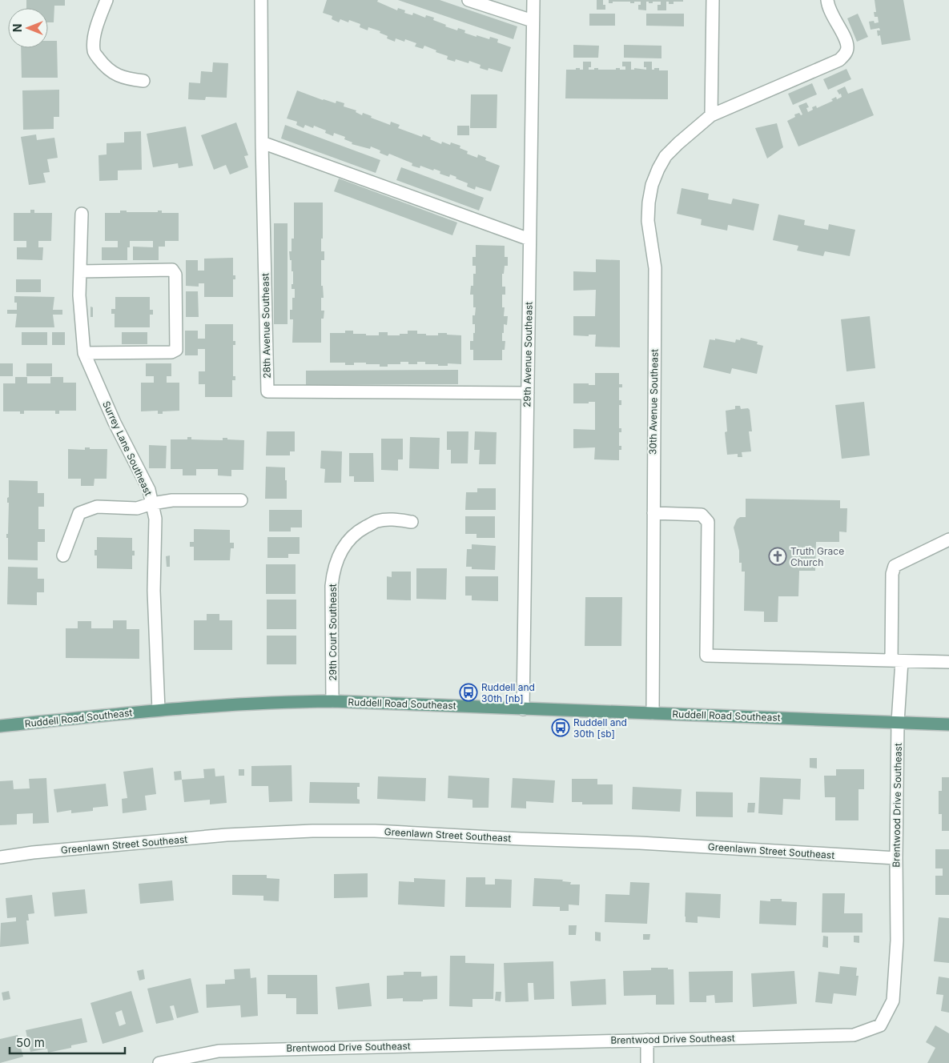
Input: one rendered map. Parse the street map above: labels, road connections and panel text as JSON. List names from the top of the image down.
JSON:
{
  "streets": {
    "main road": ["Ruddell Road Southeast"],
    "street": [
      "28th Avenue Southeast",
      "29th Avenue Southeast",
      "30th Avenue Southeast",
      "Surrey Lane Southeast",
      "29th Court Southeast",
      "Brentwood Drive Southeast",
      "Greenlawn Street Southeast"
    ]
  },
  "crossings": [
    ["28th Avenue Southeast", "29th Avenue Southeast"],
    ["29th Avenue Southeast", "Ruddell Road Southeast"],
    ["30th Avenue Southeast", "Ruddell Road Southeast"],
    ["Surrey Lane Southeast", "Ruddell Road Southeast"],
    ["29th Court Southeast", "Ruddell Road Southeast"],
    ["Ruddell Road Southeast", "Brentwood Drive Southeast"],
    ["Brentwood Drive Southeast", "Greenlawn Street Southeast"]
  ],
  "places": {
    "church": ["Truth Grace Church"],
    "bus stop": ["Ruddell and 30th [nb]", "Ruddell and 30th [sb]"]
  },
  "scale_bar": "50 m",
  "north": "left"
}
